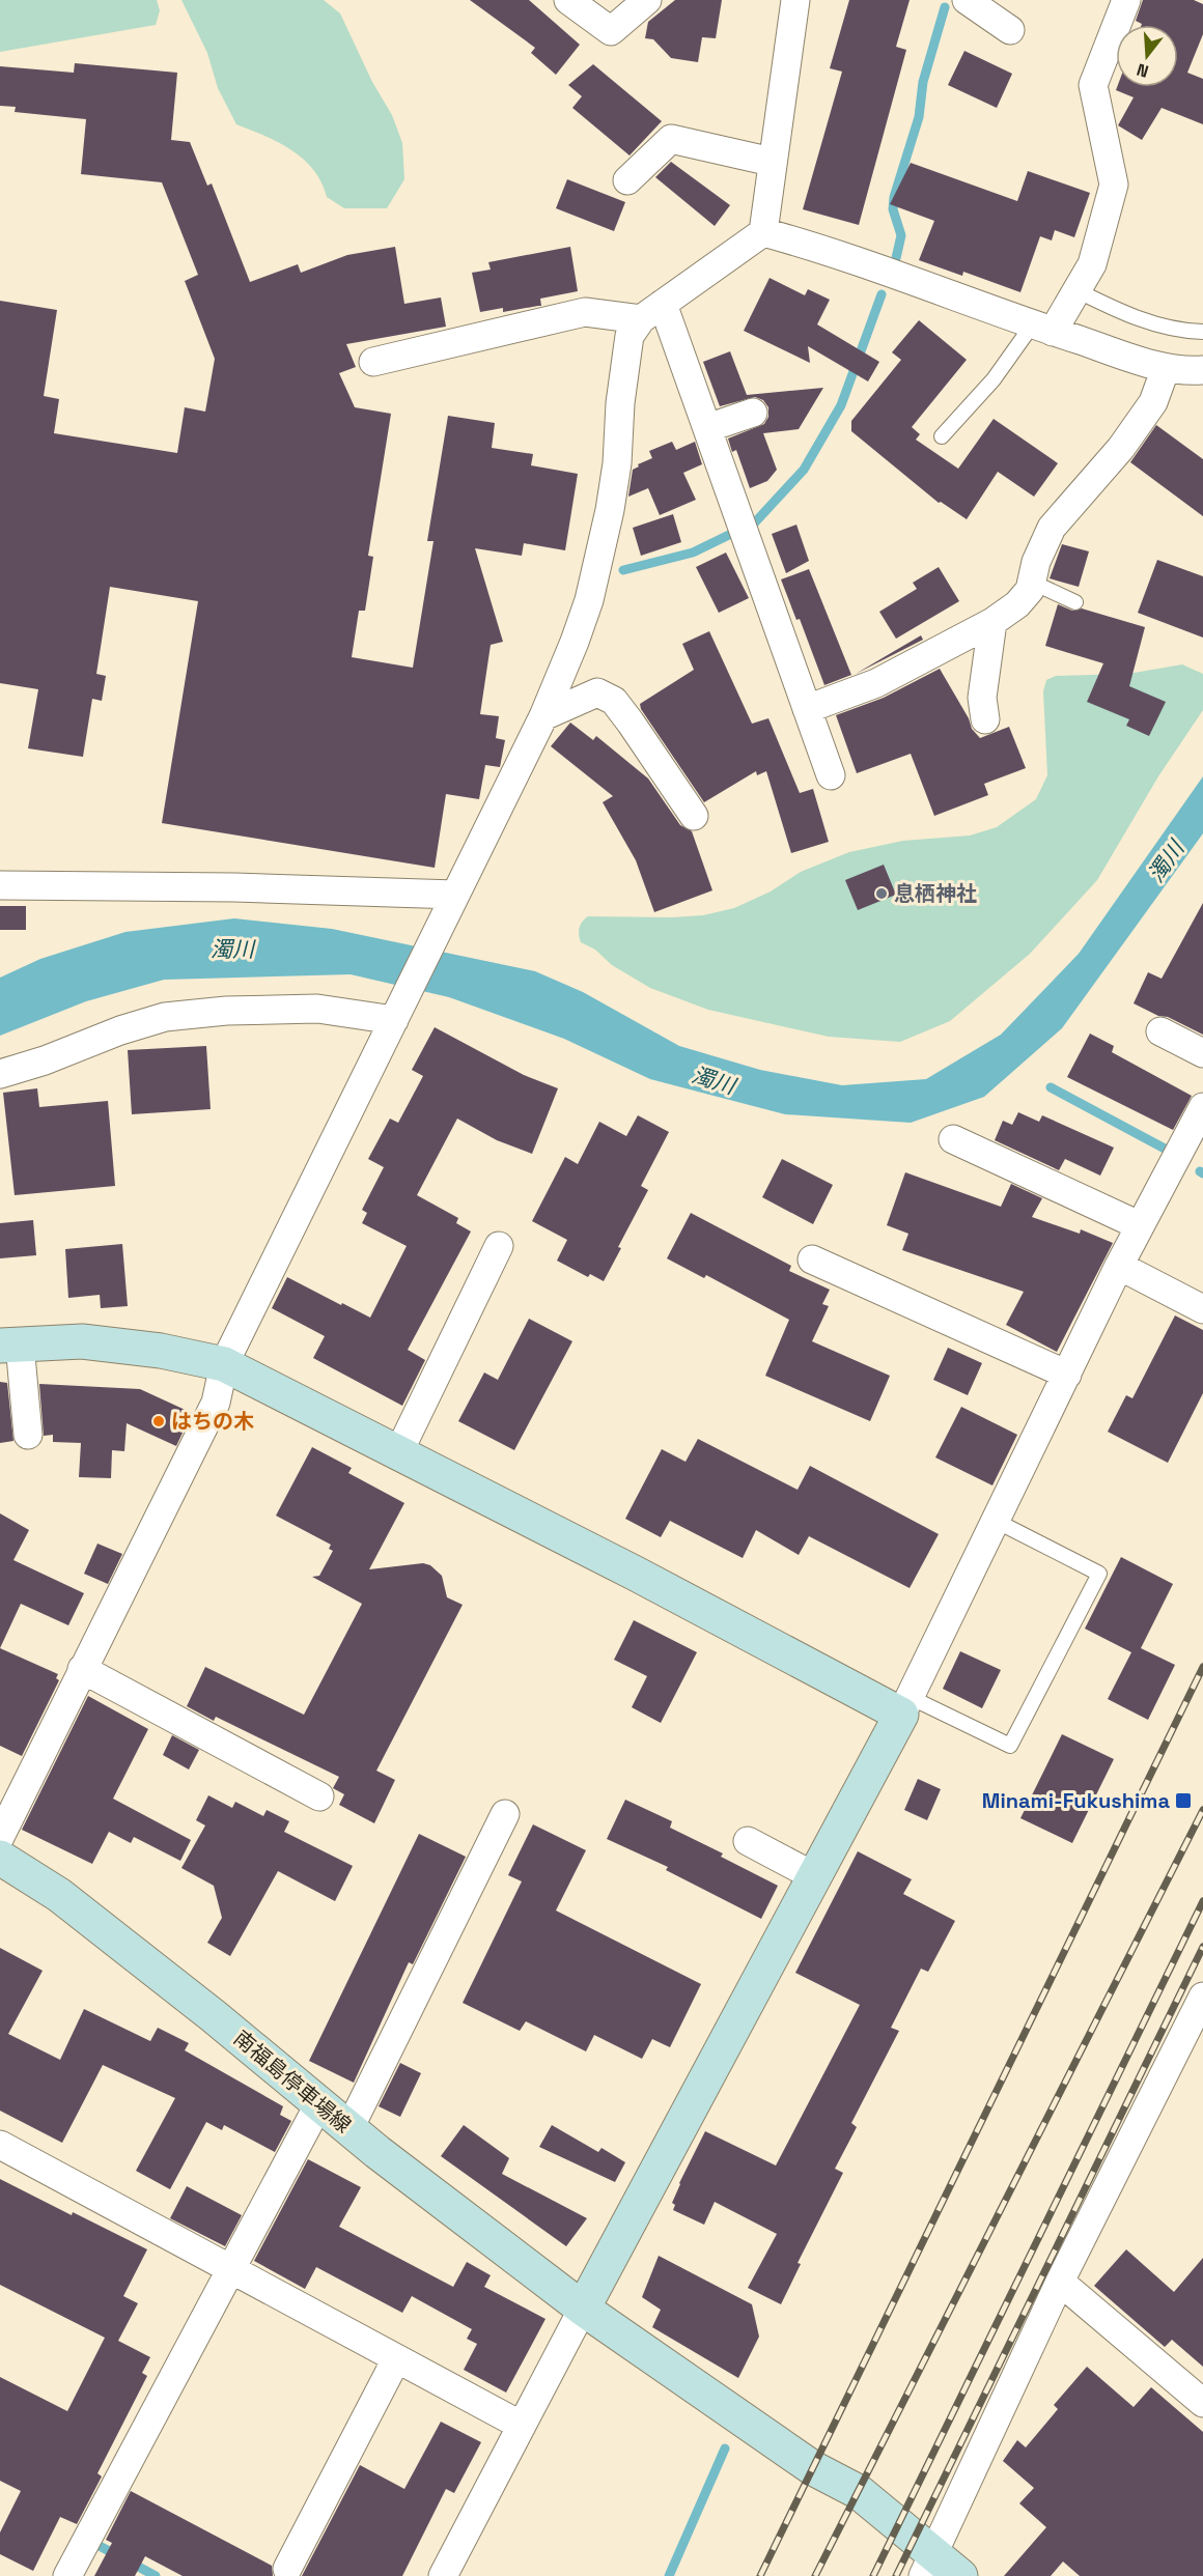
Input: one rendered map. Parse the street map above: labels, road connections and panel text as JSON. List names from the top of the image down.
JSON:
{
  "streets": {
    "street": ["南福島停車場線"]
  },
  "water": ["濁川"],
  "places": {
    "other": ["息栖神社", "はちの木"],
    "transit": ["Minami-Fukushima"]
  },
  "north": "bottom"
}
